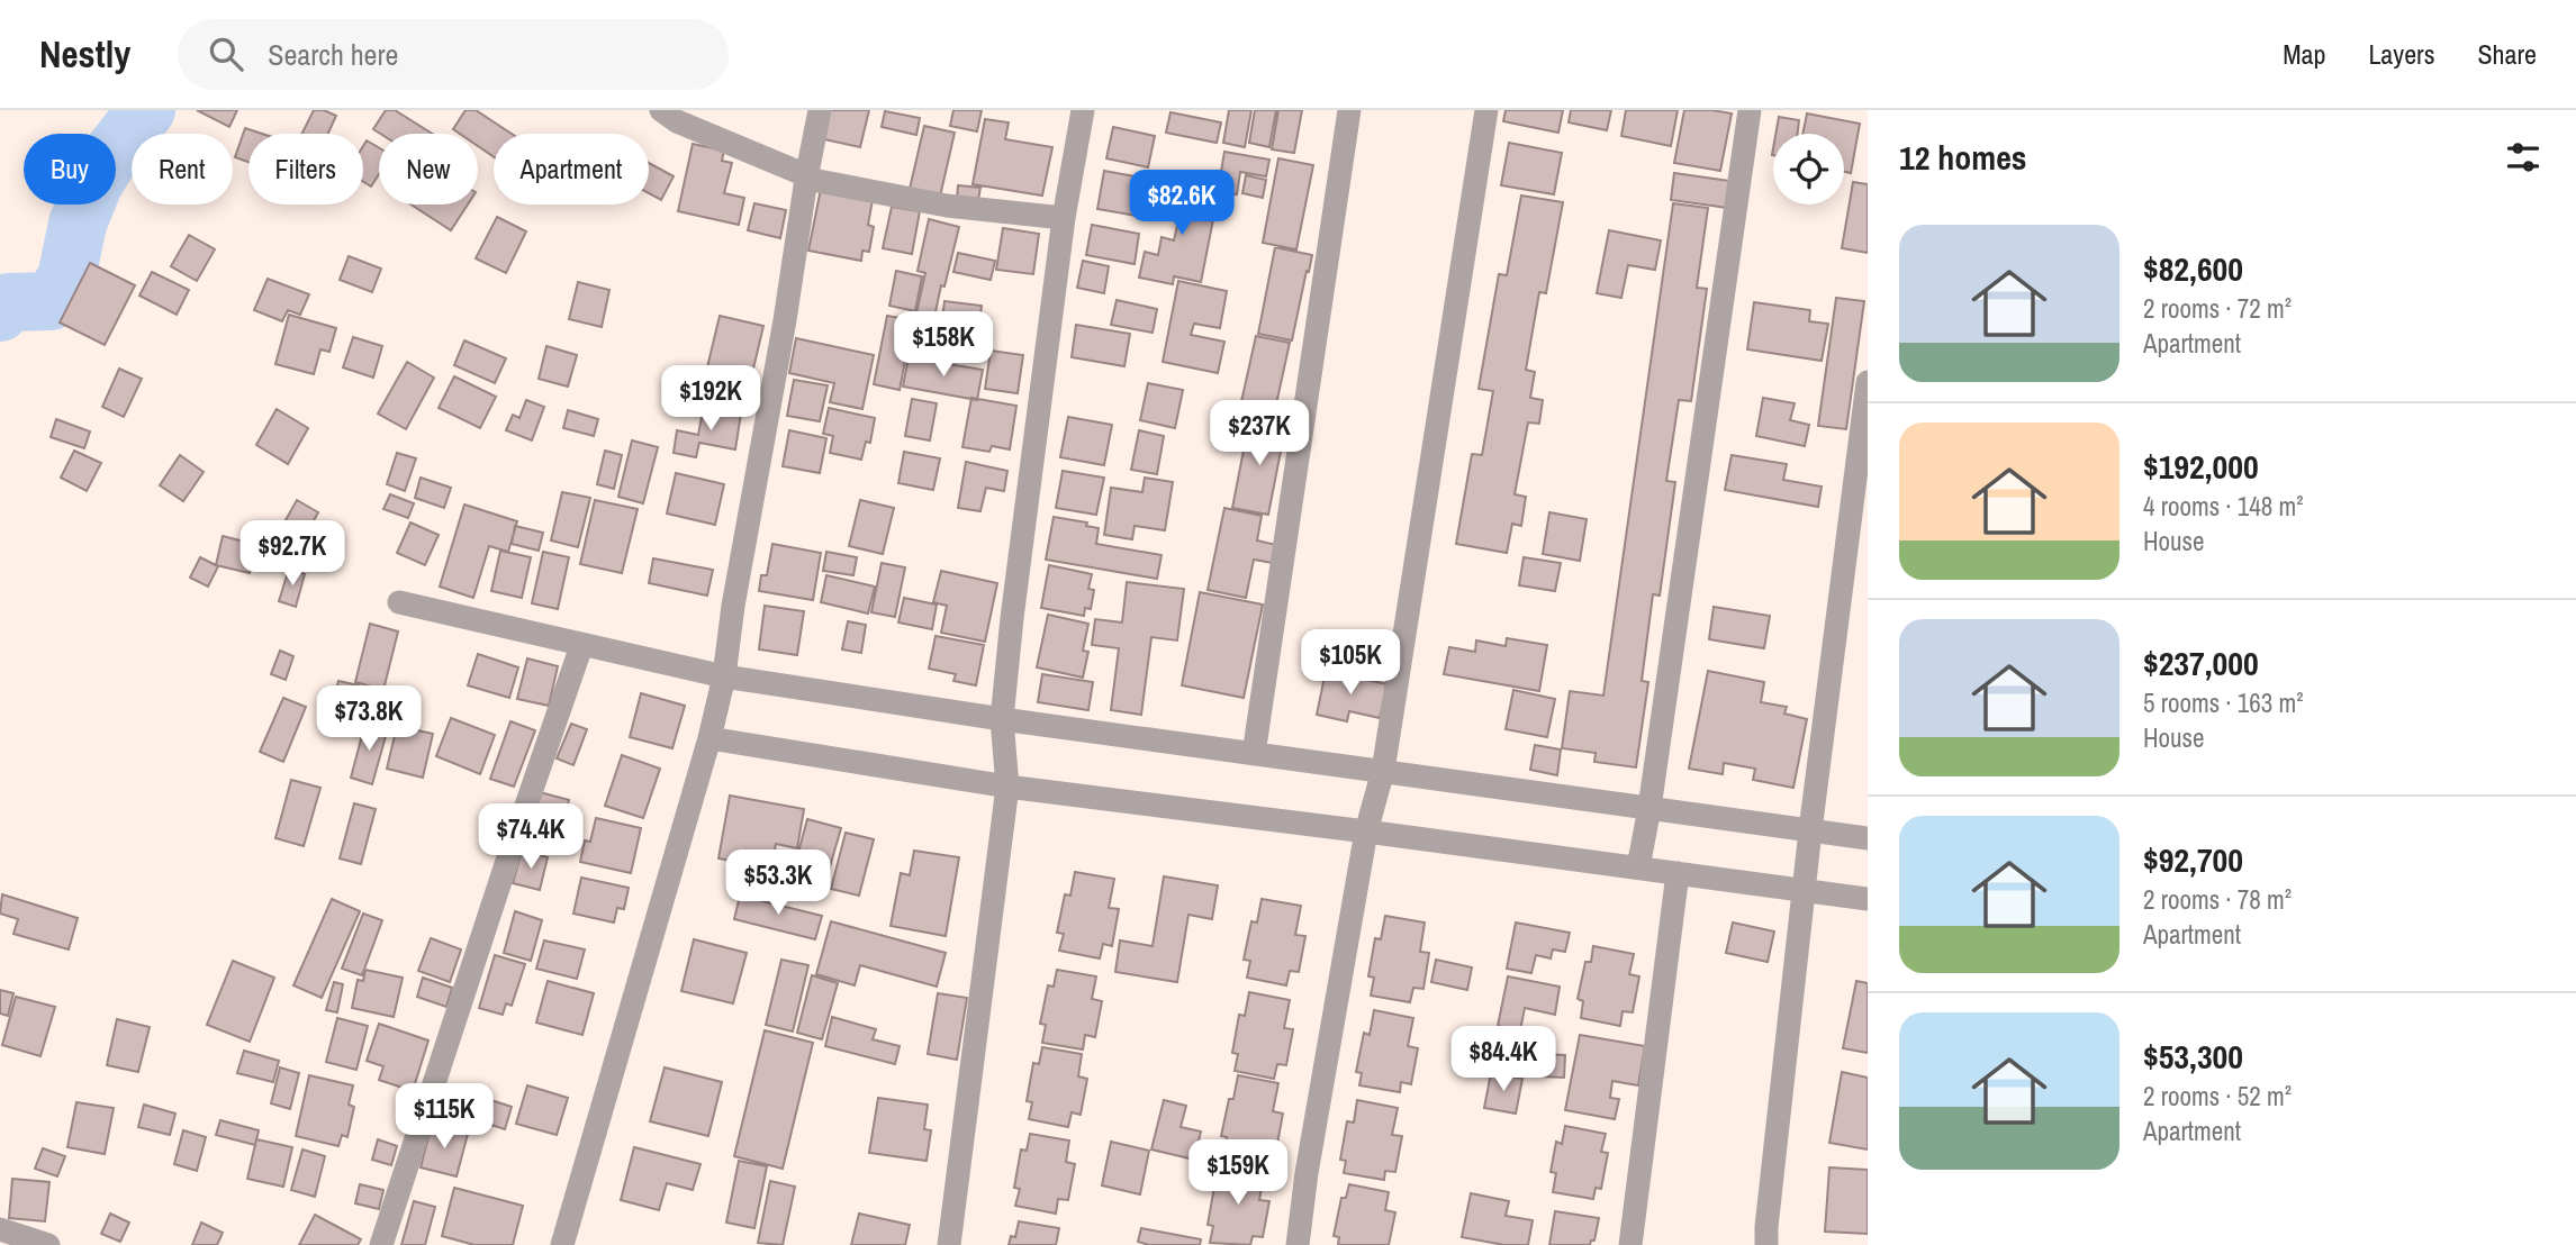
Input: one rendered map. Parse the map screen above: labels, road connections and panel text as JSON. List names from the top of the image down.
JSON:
{
  "page": {
    "header": "Nestly",
    "search": "Search here",
    "nav": ["Map", "Layers", "Share"],
    "heading": "12 homes",
    "chip": [
      "Buy",
      "Rent",
      "Filters",
      "New",
      "Apartment"
    ],
    "price": [
      "$82.6K",
      "$158K",
      "$192K",
      "$237K",
      "$92.7K",
      "$105K",
      "$73.8K",
      "$74.4K",
      "$53.3K",
      "$84.4K",
      "$115K",
      "$159K"
    ],
    "list": [
      {
        "name": "$82,600",
        "note": "2 rooms · 72 m² · Apartment"
      },
      {
        "name": "$192,000",
        "note": "4 rooms · 148 m² · House"
      },
      {
        "name": "$237,000",
        "note": "5 rooms · 163 m² · House"
      },
      {
        "name": "$92,700",
        "note": "2 rooms · 78 m² · Apartment"
      },
      {
        "name": "$53,300",
        "note": "2 rooms · 52 m² · Apartment"
      }
    ]
  }
}
